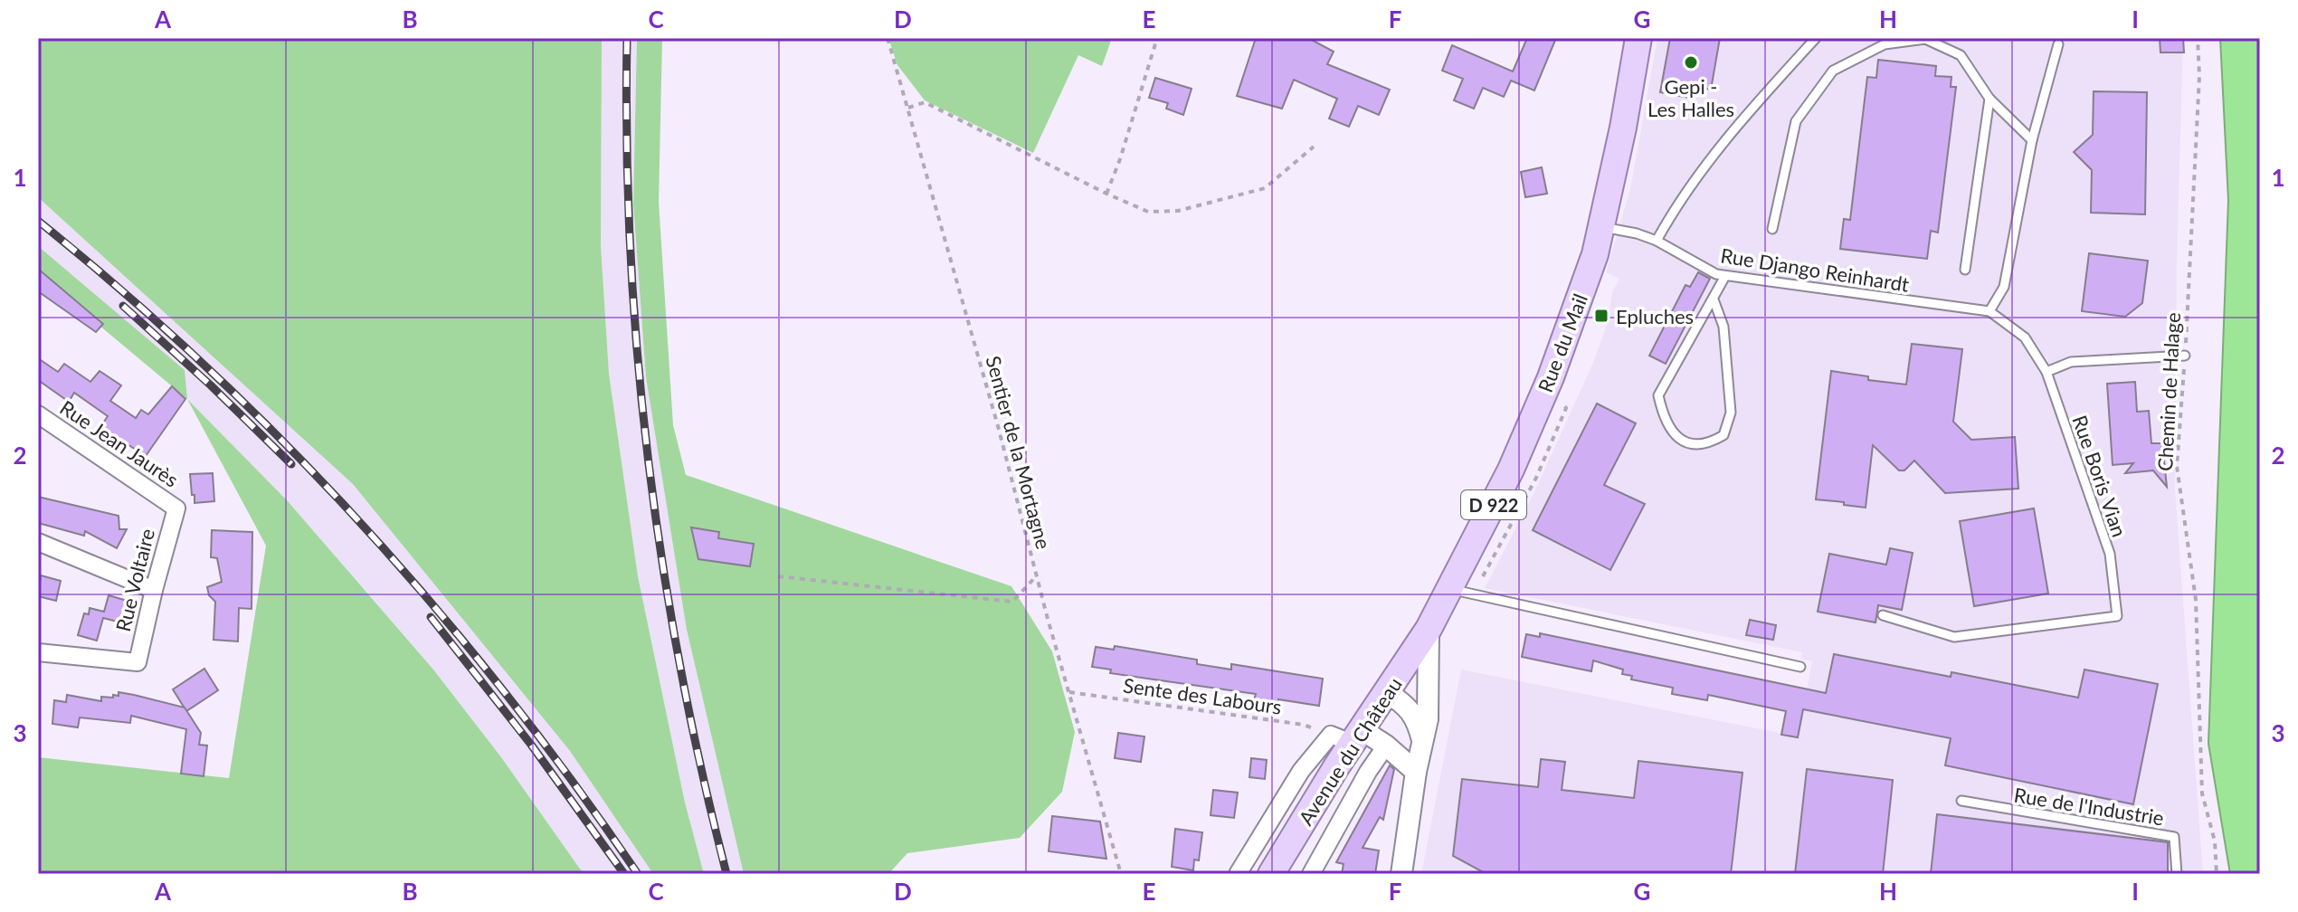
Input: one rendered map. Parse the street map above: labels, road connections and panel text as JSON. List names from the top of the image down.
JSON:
{
  "streets": {
    "main road": ["Rue du Mail", "D 922", "Avenue du Château"],
    "street": ["Rue Jean Jaurès", "Rue Voltaire"],
    "lane": ["Rue Django Reinhardt", "Rue Boris Vian", "Rue de l'Industrie"],
    "path": ["Chemin de Halage", "Sentier de la Mortagne", "Sente des Labours"]
  },
  "crossings": [
    ["Rue Django Reinhardt", "Rue du Mail"],
    ["Rue Django Reinhardt", "Rue Boris Vian"],
    ["Rue du Mail", "Avenue du Château"],
    ["Rue Jean Jaurès", "Rue Voltaire"],
    ["Sentier de la Mortagne", "Sente des Labours"],
    ["Sente des Labours", "Avenue du Château"]
  ],
  "places": {
    "other": ["Gepi - Les Halles"],
    "transit": ["Epluches"]
  },
  "grid": {
    "columns": [
      "A",
      "B",
      "C",
      "D",
      "E",
      "F",
      "G",
      "H",
      "I"
    ],
    "rows": ["1", "2", "3"]
  }
}
